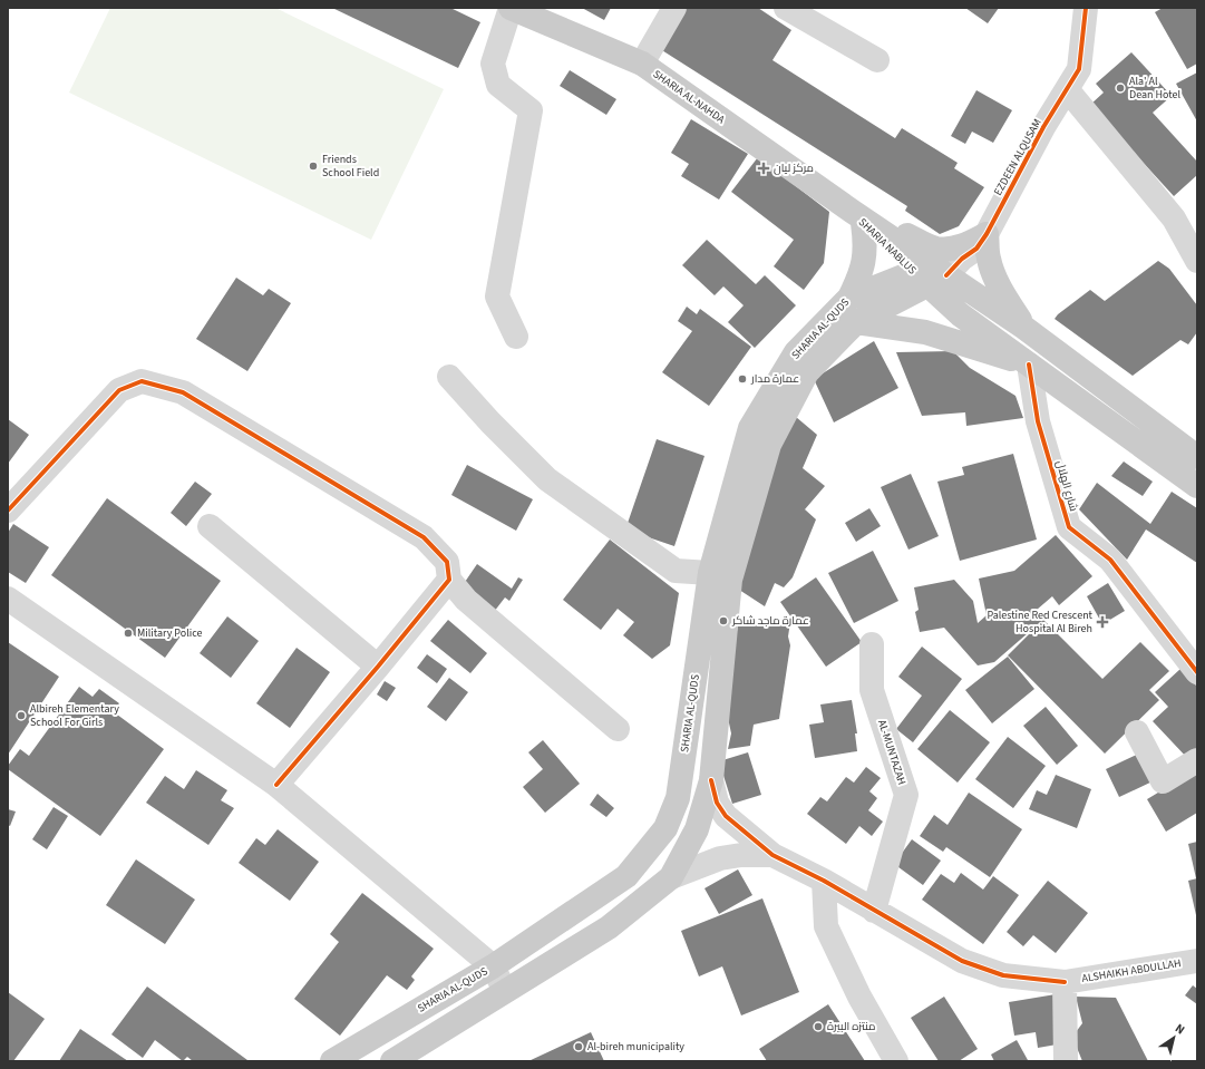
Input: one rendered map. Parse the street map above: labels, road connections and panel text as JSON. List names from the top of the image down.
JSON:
{
  "streets": {
    "main road": ["SHARIA AL-NAHDA", "SHARIA NABLUS", "SHARIA AL-QUDS"],
    "street": [
      "EZDEEN ALQUSAM",
      "شارع الهلال",
      "AL-MUNTAZAH",
      "ALSHAIKH ABDULLAH"
    ]
  },
  "crossings": [
    ["SHARIA AL-NAHDA", "SHARIA NABLUS"],
    ["EZDEEN ALQUSAM", "SHARIA NABLUS"],
    ["EZDEEN ALQUSAM", "SHARIA AL-QUDS"],
    ["SHARIA NABLUS", "SHARIA AL-QUDS"],
    ["SHARIA NABLUS", "شارع الهلال"],
    ["AL-MUNTAZAH", "ALSHAIKH ABDULLAH"]
  ],
  "places": {
    "other": [
      "Ala' Al Dean Hotel",
      "Friends School Field",
      "عمارة مدار",
      "عمارة ماجد شاكر",
      "Military Police",
      "Albireh Elementary School For Girls",
      "منتزه البيرة",
      "Al-bireh municipality"
    ],
    "health": ["مركز ليان", "Palestine Red Crescent Hospital Al Bireh"]
  },
  "north": "top right"
}
